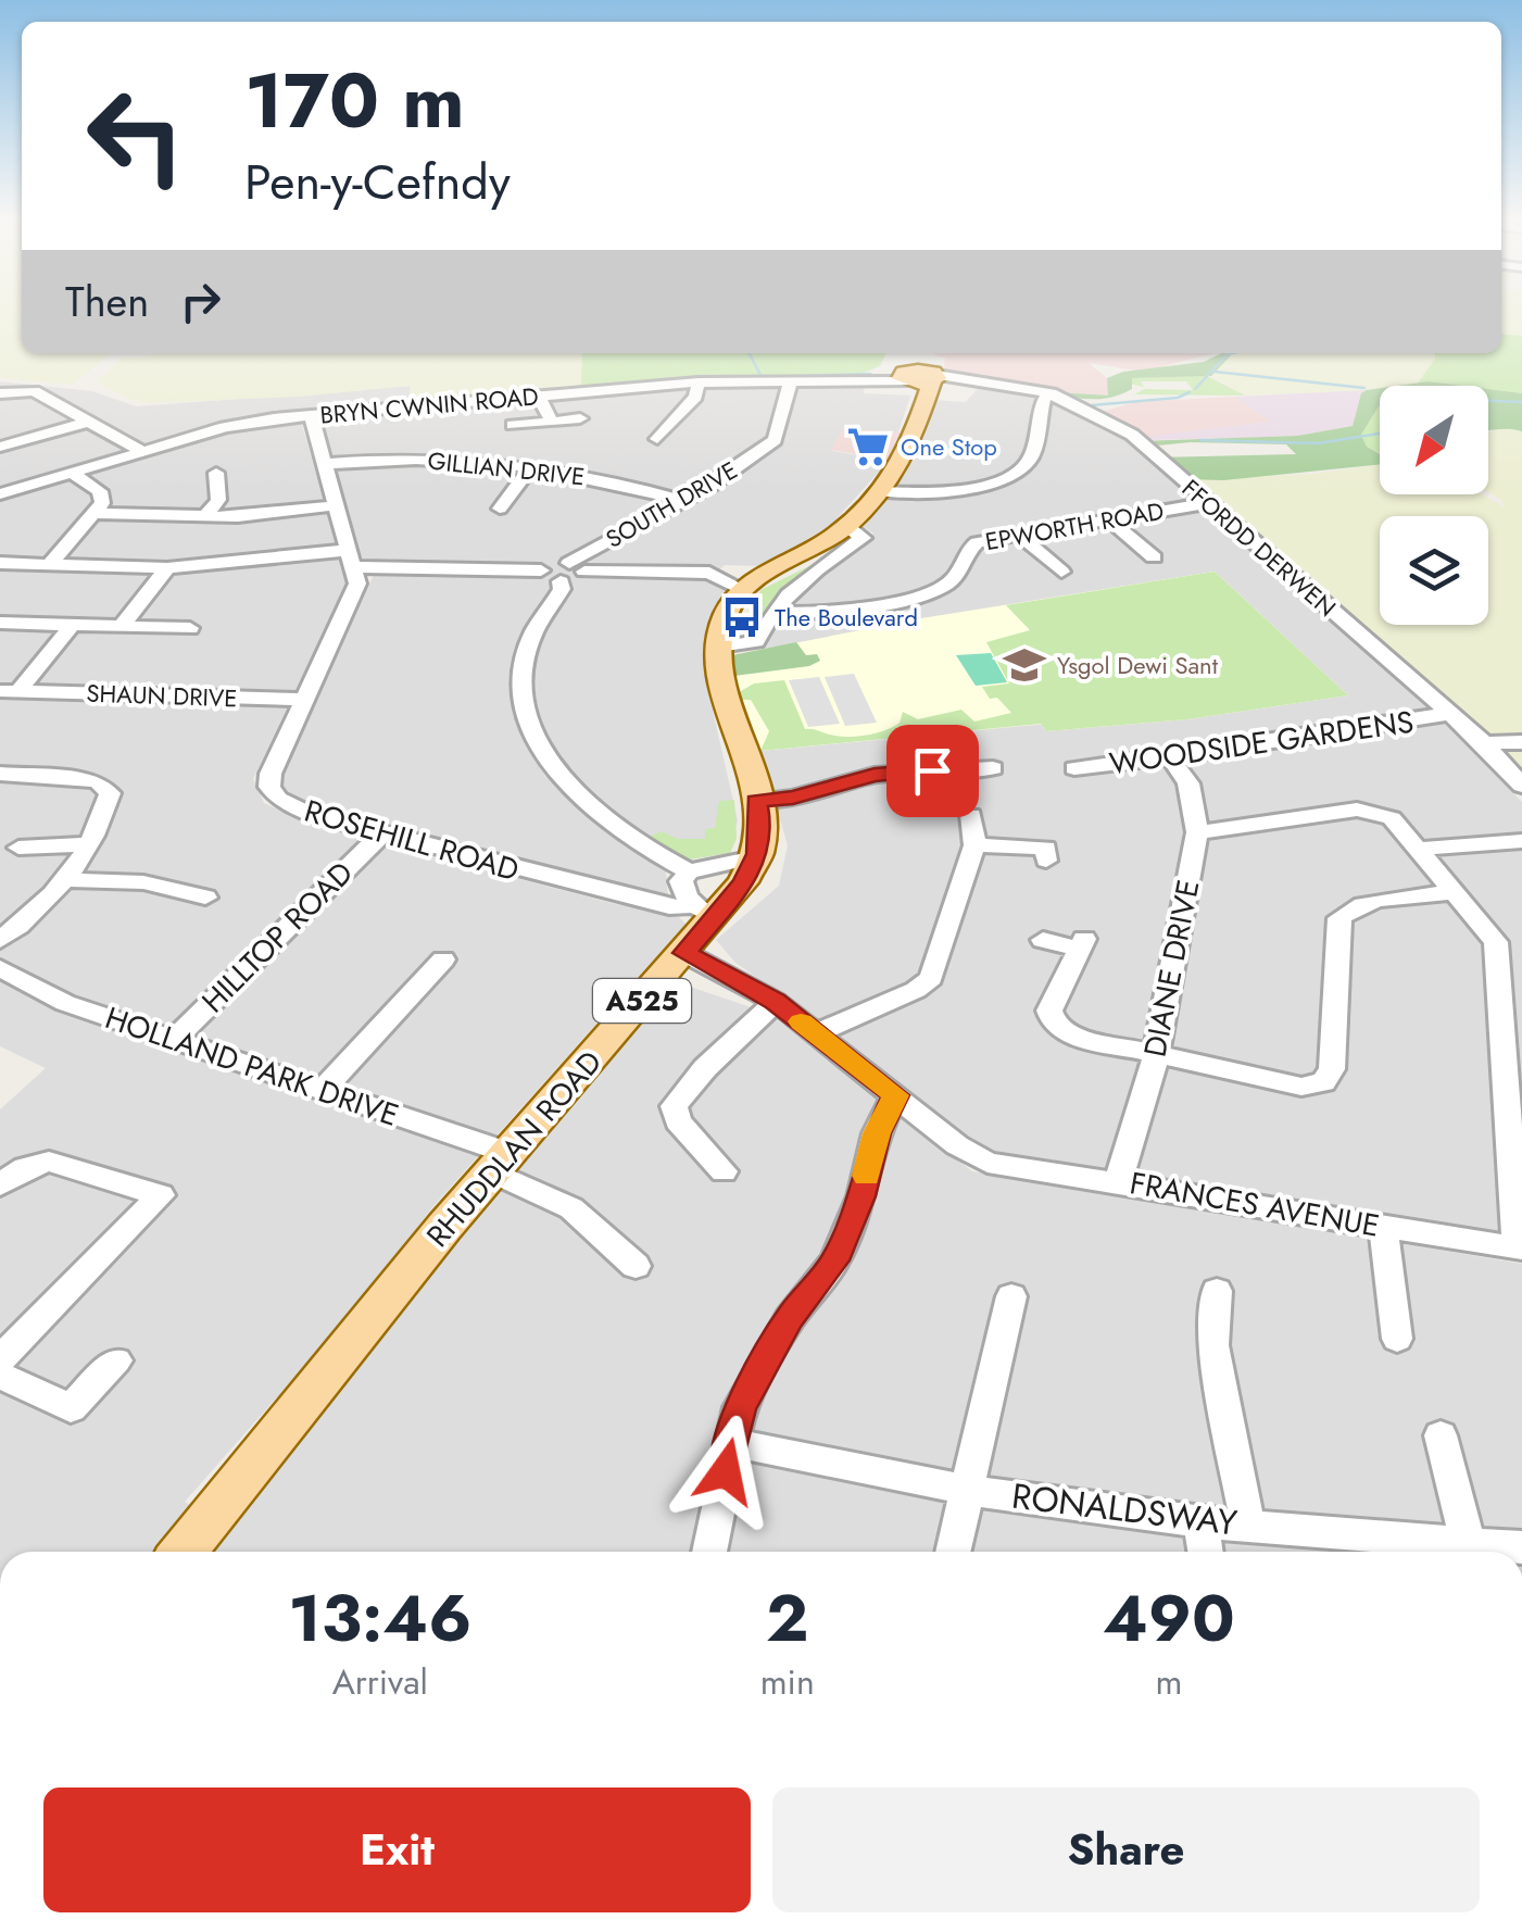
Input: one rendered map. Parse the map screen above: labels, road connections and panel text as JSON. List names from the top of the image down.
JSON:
{
  "streets": {
    "main road": ["A525", "RHUDDLAN ROAD"],
    "street": [
      "BRYN CWNIN ROAD",
      "GILLIAN DRIVE",
      "SOUTH DRIVE",
      "EPWORTH ROAD",
      "FFORDD DERWEN",
      "SHAUN DRIVE",
      "WOODSIDE GARDENS",
      "ROSEHILL ROAD",
      "HILLTOP ROAD",
      "DIANE DRIVE",
      "HOLLAND PARK DRIVE",
      "FRANCES AVENUE",
      "RONALDSWAY"
    ]
  },
  "crossings": [
    ["BRYN CWNIN ROAD", "SOUTH DRIVE"],
    ["BRYN CWNIN ROAD", "FFORDD DERWEN"],
    ["BRYN CWNIN ROAD", "ROSEHILL ROAD"],
    ["GILLIAN DRIVE", "SOUTH DRIVE"],
    ["GILLIAN DRIVE", "ROSEHILL ROAD"],
    ["EPWORTH ROAD", "FFORDD DERWEN"],
    ["FFORDD DERWEN", "WOODSIDE GARDENS"],
    ["SHAUN DRIVE", "ROSEHILL ROAD"],
    ["WOODSIDE GARDENS", "DIANE DRIVE"],
    ["ROSEHILL ROAD", "HILLTOP ROAD"],
    ["ROSEHILL ROAD", "RHUDDLAN ROAD"],
    ["HILLTOP ROAD", "HOLLAND PARK DRIVE"],
    ["DIANE DRIVE", "FRANCES AVENUE"],
    ["HOLLAND PARK DRIVE", "RHUDDLAN ROAD"]
  ],
  "places": {
    "supermarket": ["One Stop"],
    "bus stop": ["The Boulevard"],
    "school or university": ["Ysgol Dewi Sant"]
  },
  "north": "bottom left",
  "page": {
    "turn": ["170 m", "Pen-y-Cefndy"],
    "then": "Then",
    "eta": [
      "13:46",
      "Arrival",
      "2",
      "min",
      "490",
      "m"
    ],
    "buttons": ["Exit", "Share"]
  }
}
